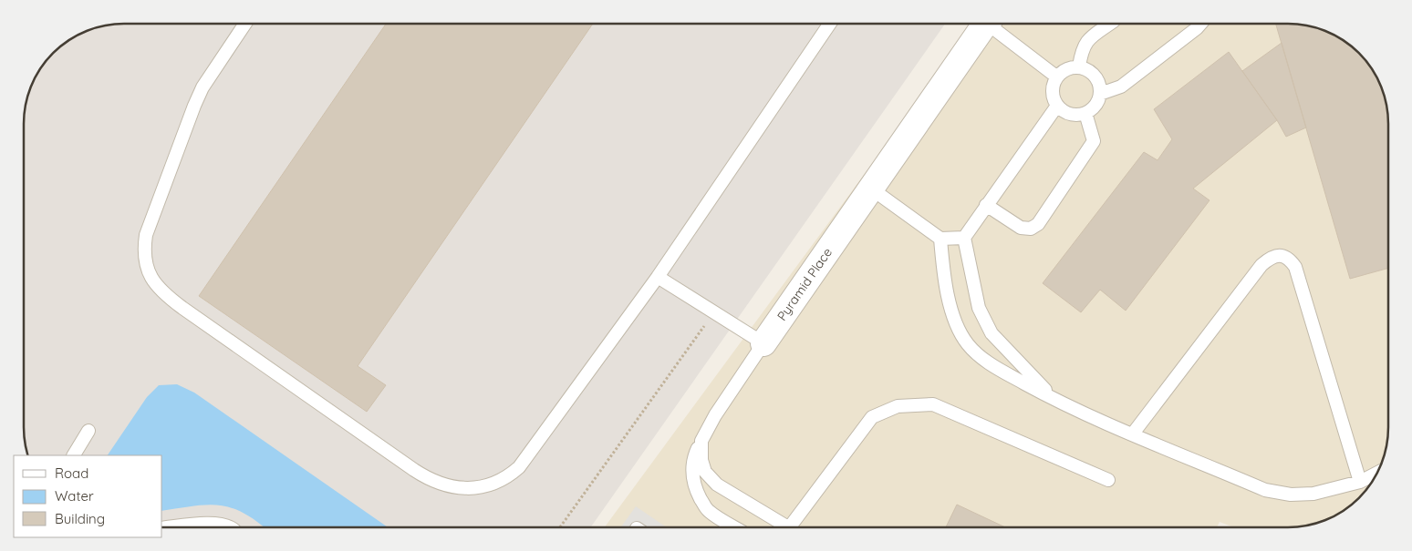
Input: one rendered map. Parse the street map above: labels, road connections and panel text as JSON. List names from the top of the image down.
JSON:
{
  "streets": {
    "street": ["Pyramid Place"]
  },
  "legend": ["Road", "Water", "Building"]
}
